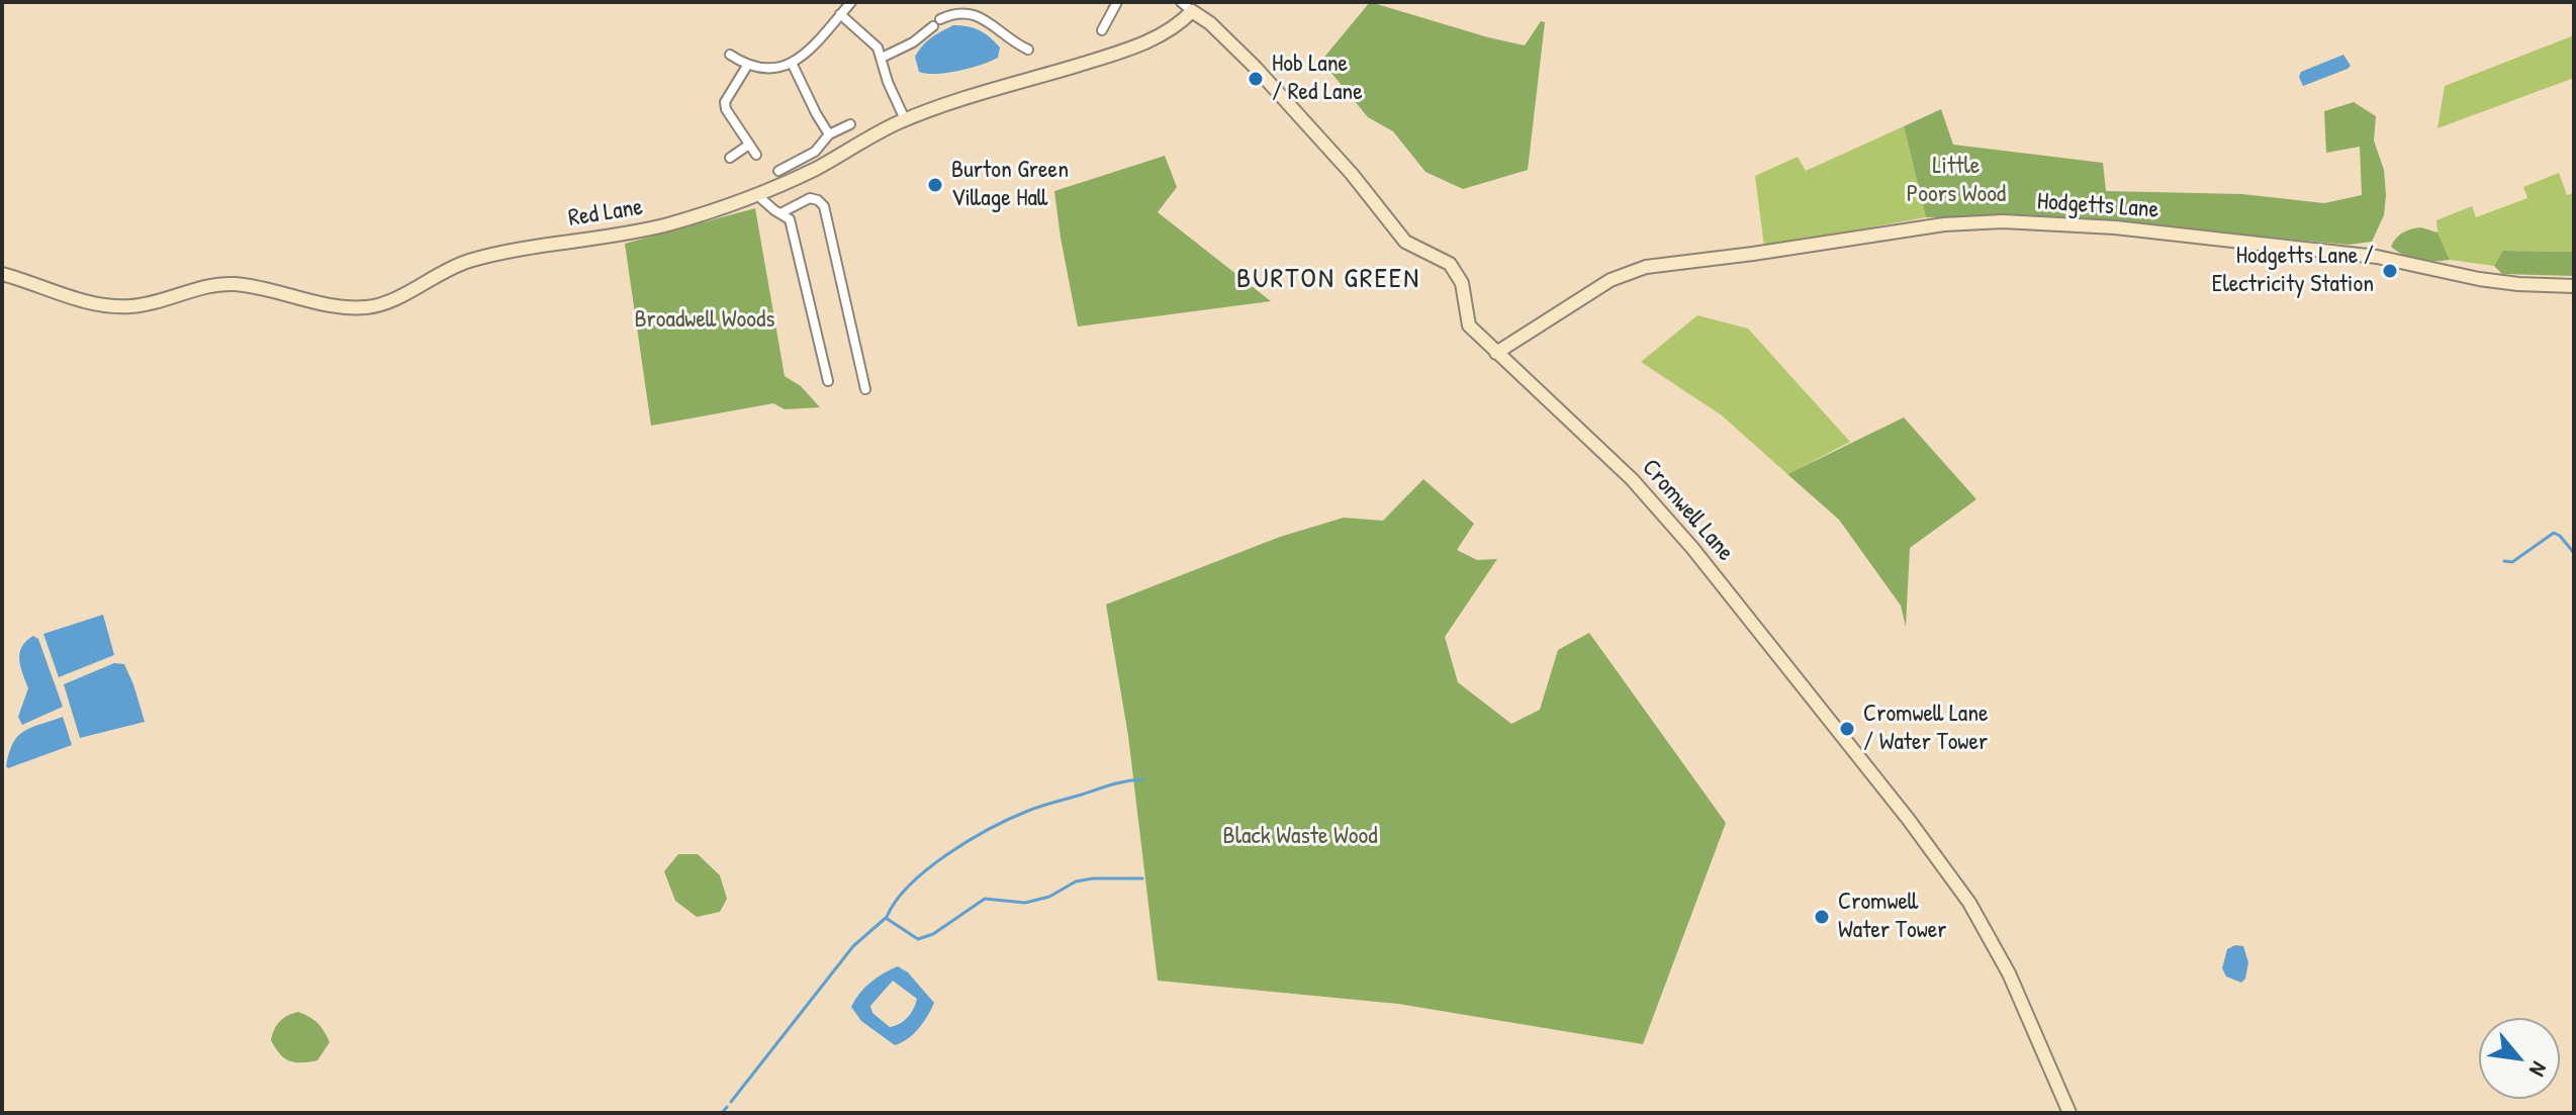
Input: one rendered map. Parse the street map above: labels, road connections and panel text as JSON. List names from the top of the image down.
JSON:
{
  "streets": {
    "street": ["Hodgetts Lane", "Red Lane", "Cromwell Lane"]
  },
  "crossings": [
    ["Hodgetts Lane", "Cromwell Lane"],
    ["Red Lane", "Cromwell Lane"]
  ],
  "districts": ["BURTON GREEN"],
  "parks": ["Little Poors Wood", "Broadwell Woods", "Black Waste Wood"],
  "places": [
    "Hob Lane / Red Lane",
    "Burton Green Village Hall",
    "Hodgetts Lane / Electricity Station",
    "Cromwell Lane / Water Tower",
    "Cromwell Water Tower"
  ],
  "north": "bottom right"
}
